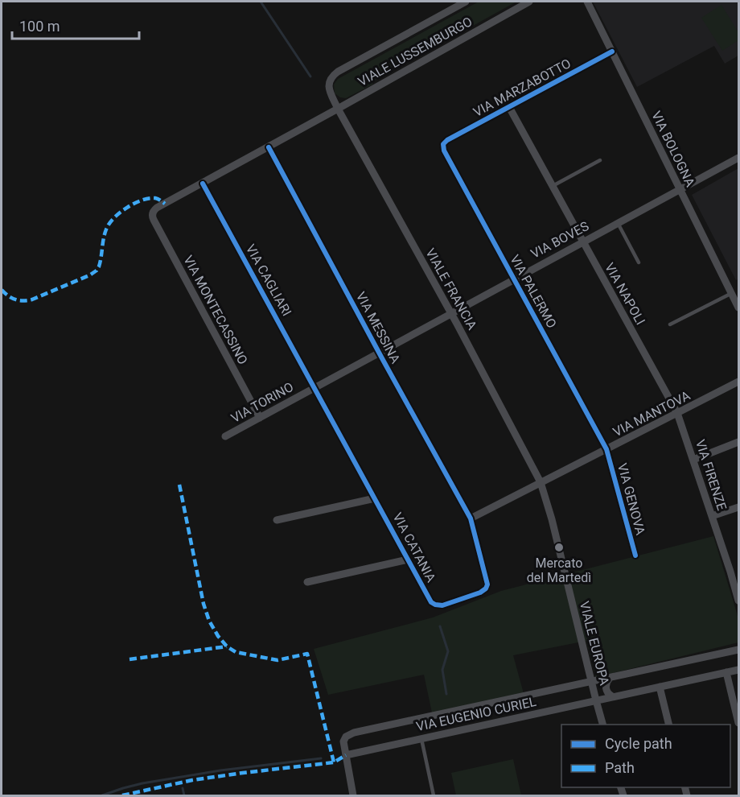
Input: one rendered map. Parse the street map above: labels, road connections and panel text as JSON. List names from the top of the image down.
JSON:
{
  "streets": {
    "street": [
      "VIALE LUSSEMBURGO",
      "VIA MARZABOTTO",
      "VIA BOLOGNA",
      "VIA BOVES",
      "VIA CAGLIARI",
      "VIALE FRANCIA",
      "VIA PALERMO",
      "VIA NAPOLI",
      "VIA MONTECASSINO",
      "VIA MESSINA",
      "VIA TORINO",
      "VIA MANTOVA",
      "VIA FIRENZE",
      "VIA GENOVA",
      "VIA CATANIA",
      "VIALE EUROPA",
      "VIA EUGENIO CURIEL"
    ]
  },
  "crossings": [
    ["VIALE LUSSEMBURGO", "VIA CAGLIARI"],
    ["VIALE LUSSEMBURGO", "VIALE FRANCIA"],
    ["VIALE LUSSEMBURGO", "VIA MONTECASSINO"],
    ["VIALE LUSSEMBURGO", "VIA MESSINA"],
    ["VIA MARZABOTTO", "VIA BOLOGNA"],
    ["VIA MARZABOTTO", "VIA PALERMO"],
    ["VIA MARZABOTTO", "VIA NAPOLI"],
    ["VIA BOLOGNA", "VIA BOVES"],
    ["VIA BOVES", "VIA PALERMO"],
    ["VIA BOVES", "VIA NAPOLI"],
    ["VIA BOVES", "VIA TORINO"],
    ["VIA CAGLIARI", "VIA TORINO"],
    ["VIA CAGLIARI", "VIA CATANIA"],
    ["VIALE FRANCIA", "VIA TORINO"],
    ["VIALE FRANCIA", "VIA MANTOVA"],
    ["VIALE FRANCIA", "VIALE EUROPA"],
    ["VIA PALERMO", "VIA TORINO"],
    ["VIA PALERMO", "VIA MANTOVA"],
    ["VIA PALERMO", "VIA GENOVA"],
    ["VIA NAPOLI", "VIA MANTOVA"],
    ["VIA NAPOLI", "VIA FIRENZE"],
    ["VIA MONTECASSINO", "VIA TORINO"],
    ["VIA MESSINA", "VIA TORINO"],
    ["VIA MESSINA", "VIA MANTOVA"],
    ["VIA MESSINA", "VIA CATANIA"],
    ["VIA TORINO", "VIA CATANIA"],
    ["VIA MANTOVA", "VIA FIRENZE"],
    ["VIA MANTOVA", "VIA GENOVA"],
    ["VIA MANTOVA", "VIA CATANIA"],
    ["VIA MANTOVA", "VIALE EUROPA"],
    ["VIALE EUROPA", "VIA EUGENIO CURIEL"]
  ],
  "places": ["Mercato del Martedì"],
  "legend": ["Cycle path", "Path"],
  "scale_bar": "100 m"
}
